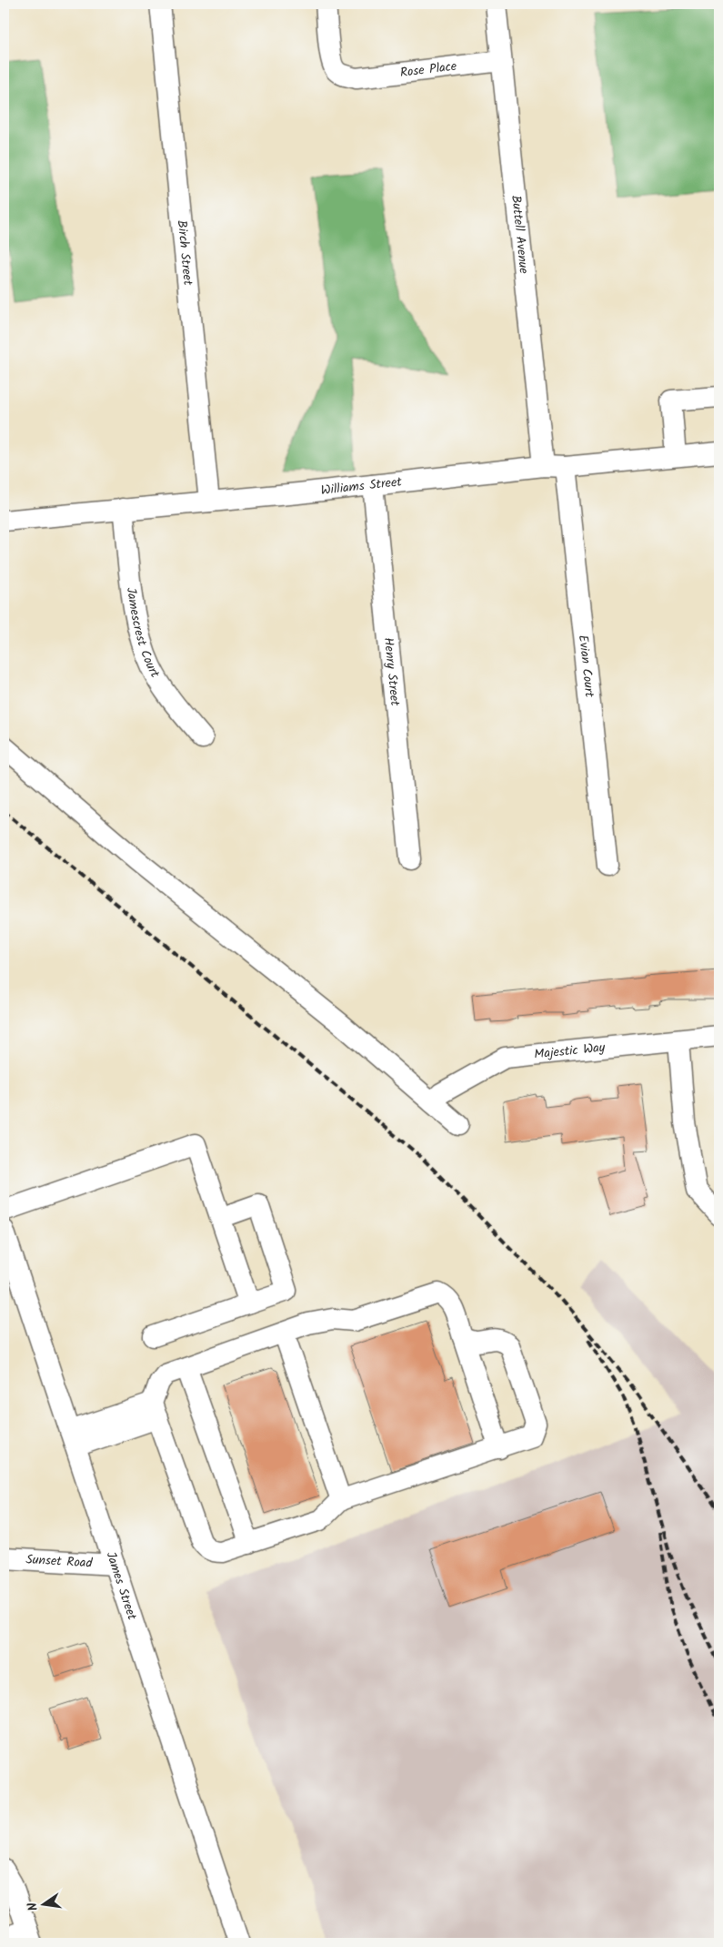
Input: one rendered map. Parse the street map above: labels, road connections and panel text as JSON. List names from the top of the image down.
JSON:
{
  "streets": {
    "street": [
      "Rose Place",
      "Buttell Avenue",
      "Birch Street",
      "Williams Street",
      "Jamescrest Court",
      "Evian Court",
      "Henry Street",
      "Majestic Way",
      "Sunset Road",
      "James Street"
    ]
  },
  "crossings": [
    ["Rose Place", "Buttell Avenue"],
    ["Buttell Avenue", "Williams Street"],
    ["Birch Street", "Williams Street"],
    ["Williams Street", "Jamescrest Court"],
    ["Williams Street", "Evian Court"],
    ["Williams Street", "Henry Street"],
    ["Sunset Road", "James Street"]
  ],
  "north": "left"
}
